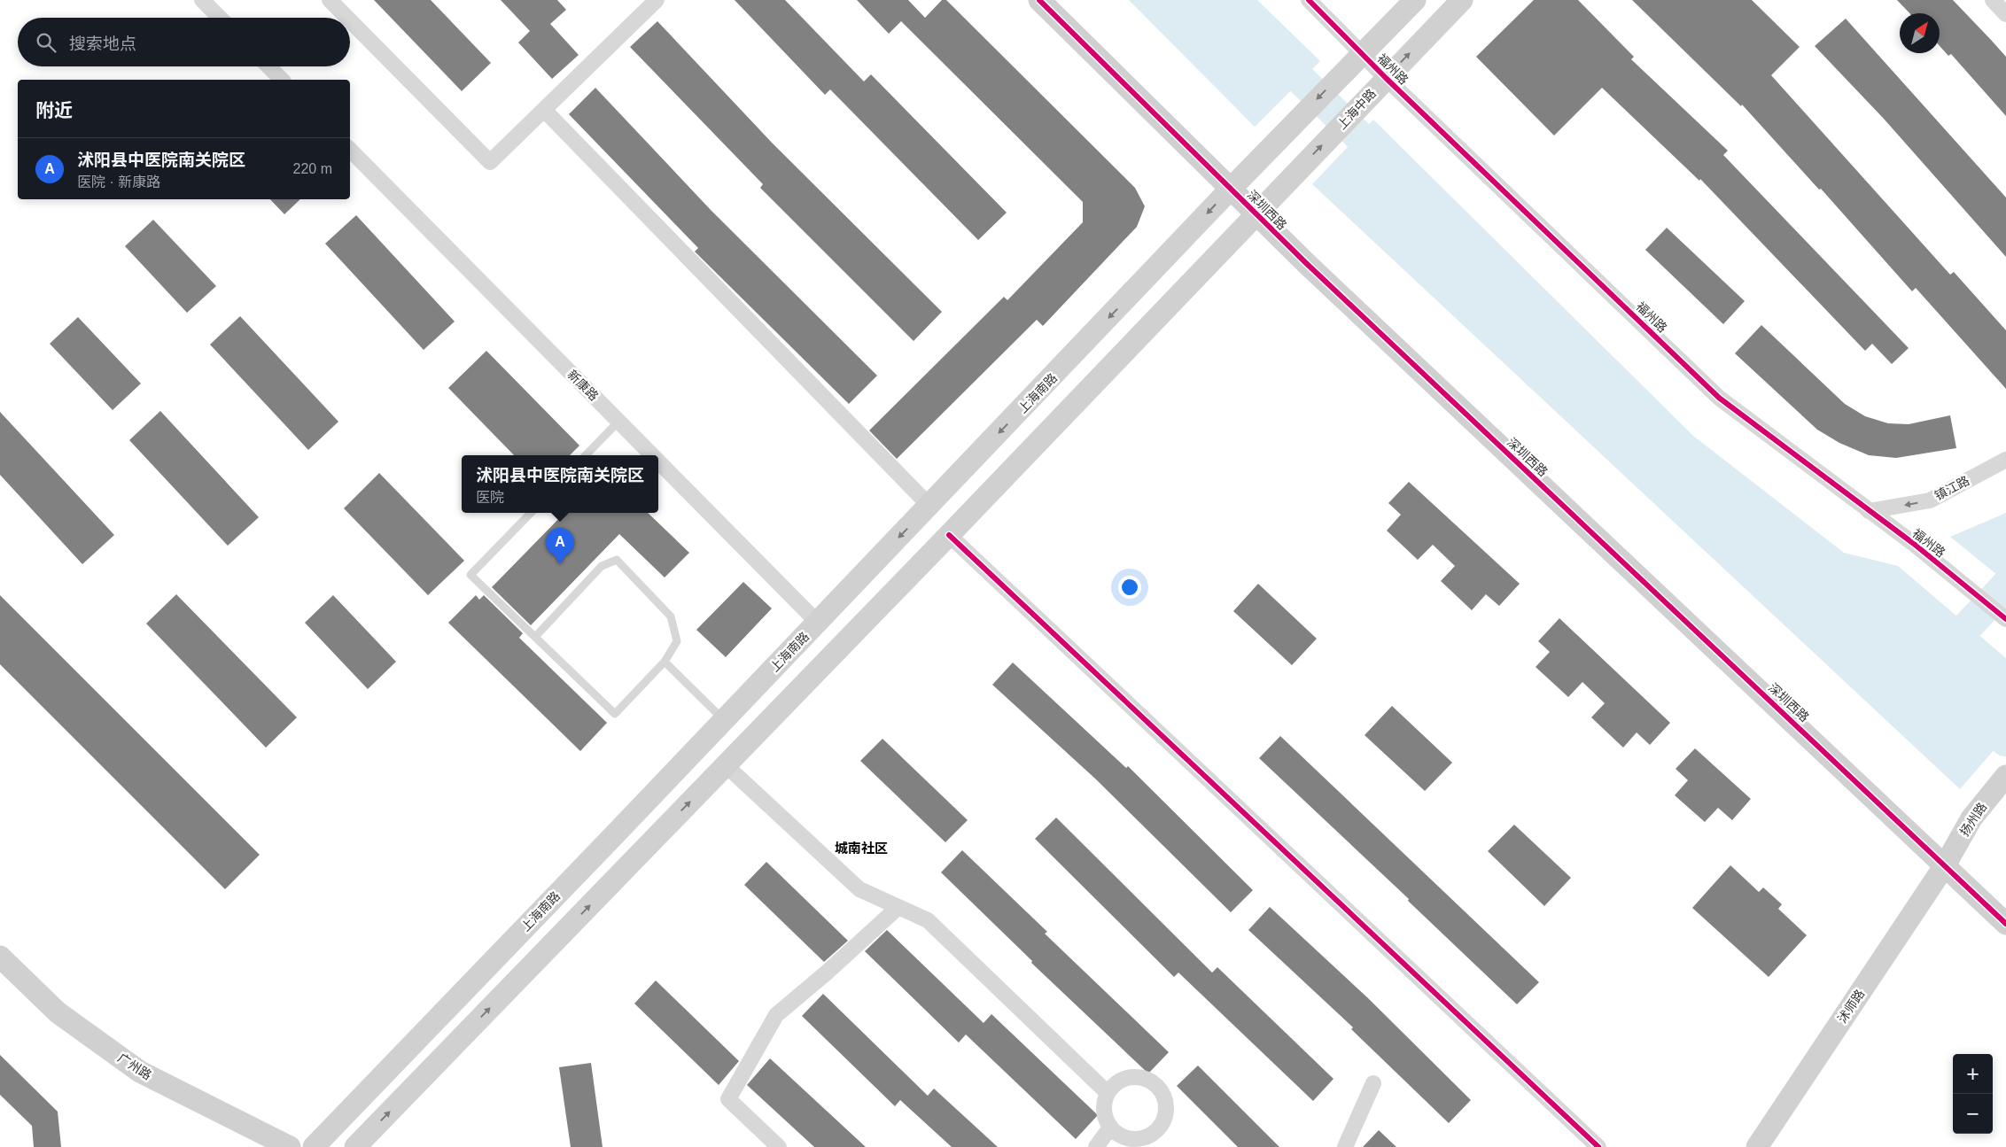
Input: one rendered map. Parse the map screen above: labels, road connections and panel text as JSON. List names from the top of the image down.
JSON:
{
  "streets": {
    "main road": [
      "上海中路",
      "深圳西路",
      "上海南路",
      "扬州路",
      "沭师路",
      "广州路"
    ],
    "street": ["福州路", "新康路", "镇江路"]
  },
  "crossings": [
    ["福州路", "上海中路"],
    ["福州路", "上海南路"],
    ["福州路", "镇江路"],
    ["上海中路", "深圳西路"],
    ["深圳西路", "上海南路"],
    ["深圳西路", "扬州路"],
    ["深圳西路", "沭师路"],
    ["新康路", "上海南路"],
    ["扬州路", "沭师路"]
  ],
  "one_way": ["上海中路", "镇江路"],
  "districts": ["城南社区"],
  "north": "top right",
  "page": {
    "search": "搜索地点",
    "heading": "附近",
    "list": [
      {
        "mark": "A",
        "name": "沭阳县中医院南关院区",
        "note": "医院 · 新康路",
        "value": "220 m"
      }
    ],
    "popup": ["沭阳县中医院南关院区", "医院"],
    "pins": "A",
    "map_buttons": ["+", "−"]
  }
}
